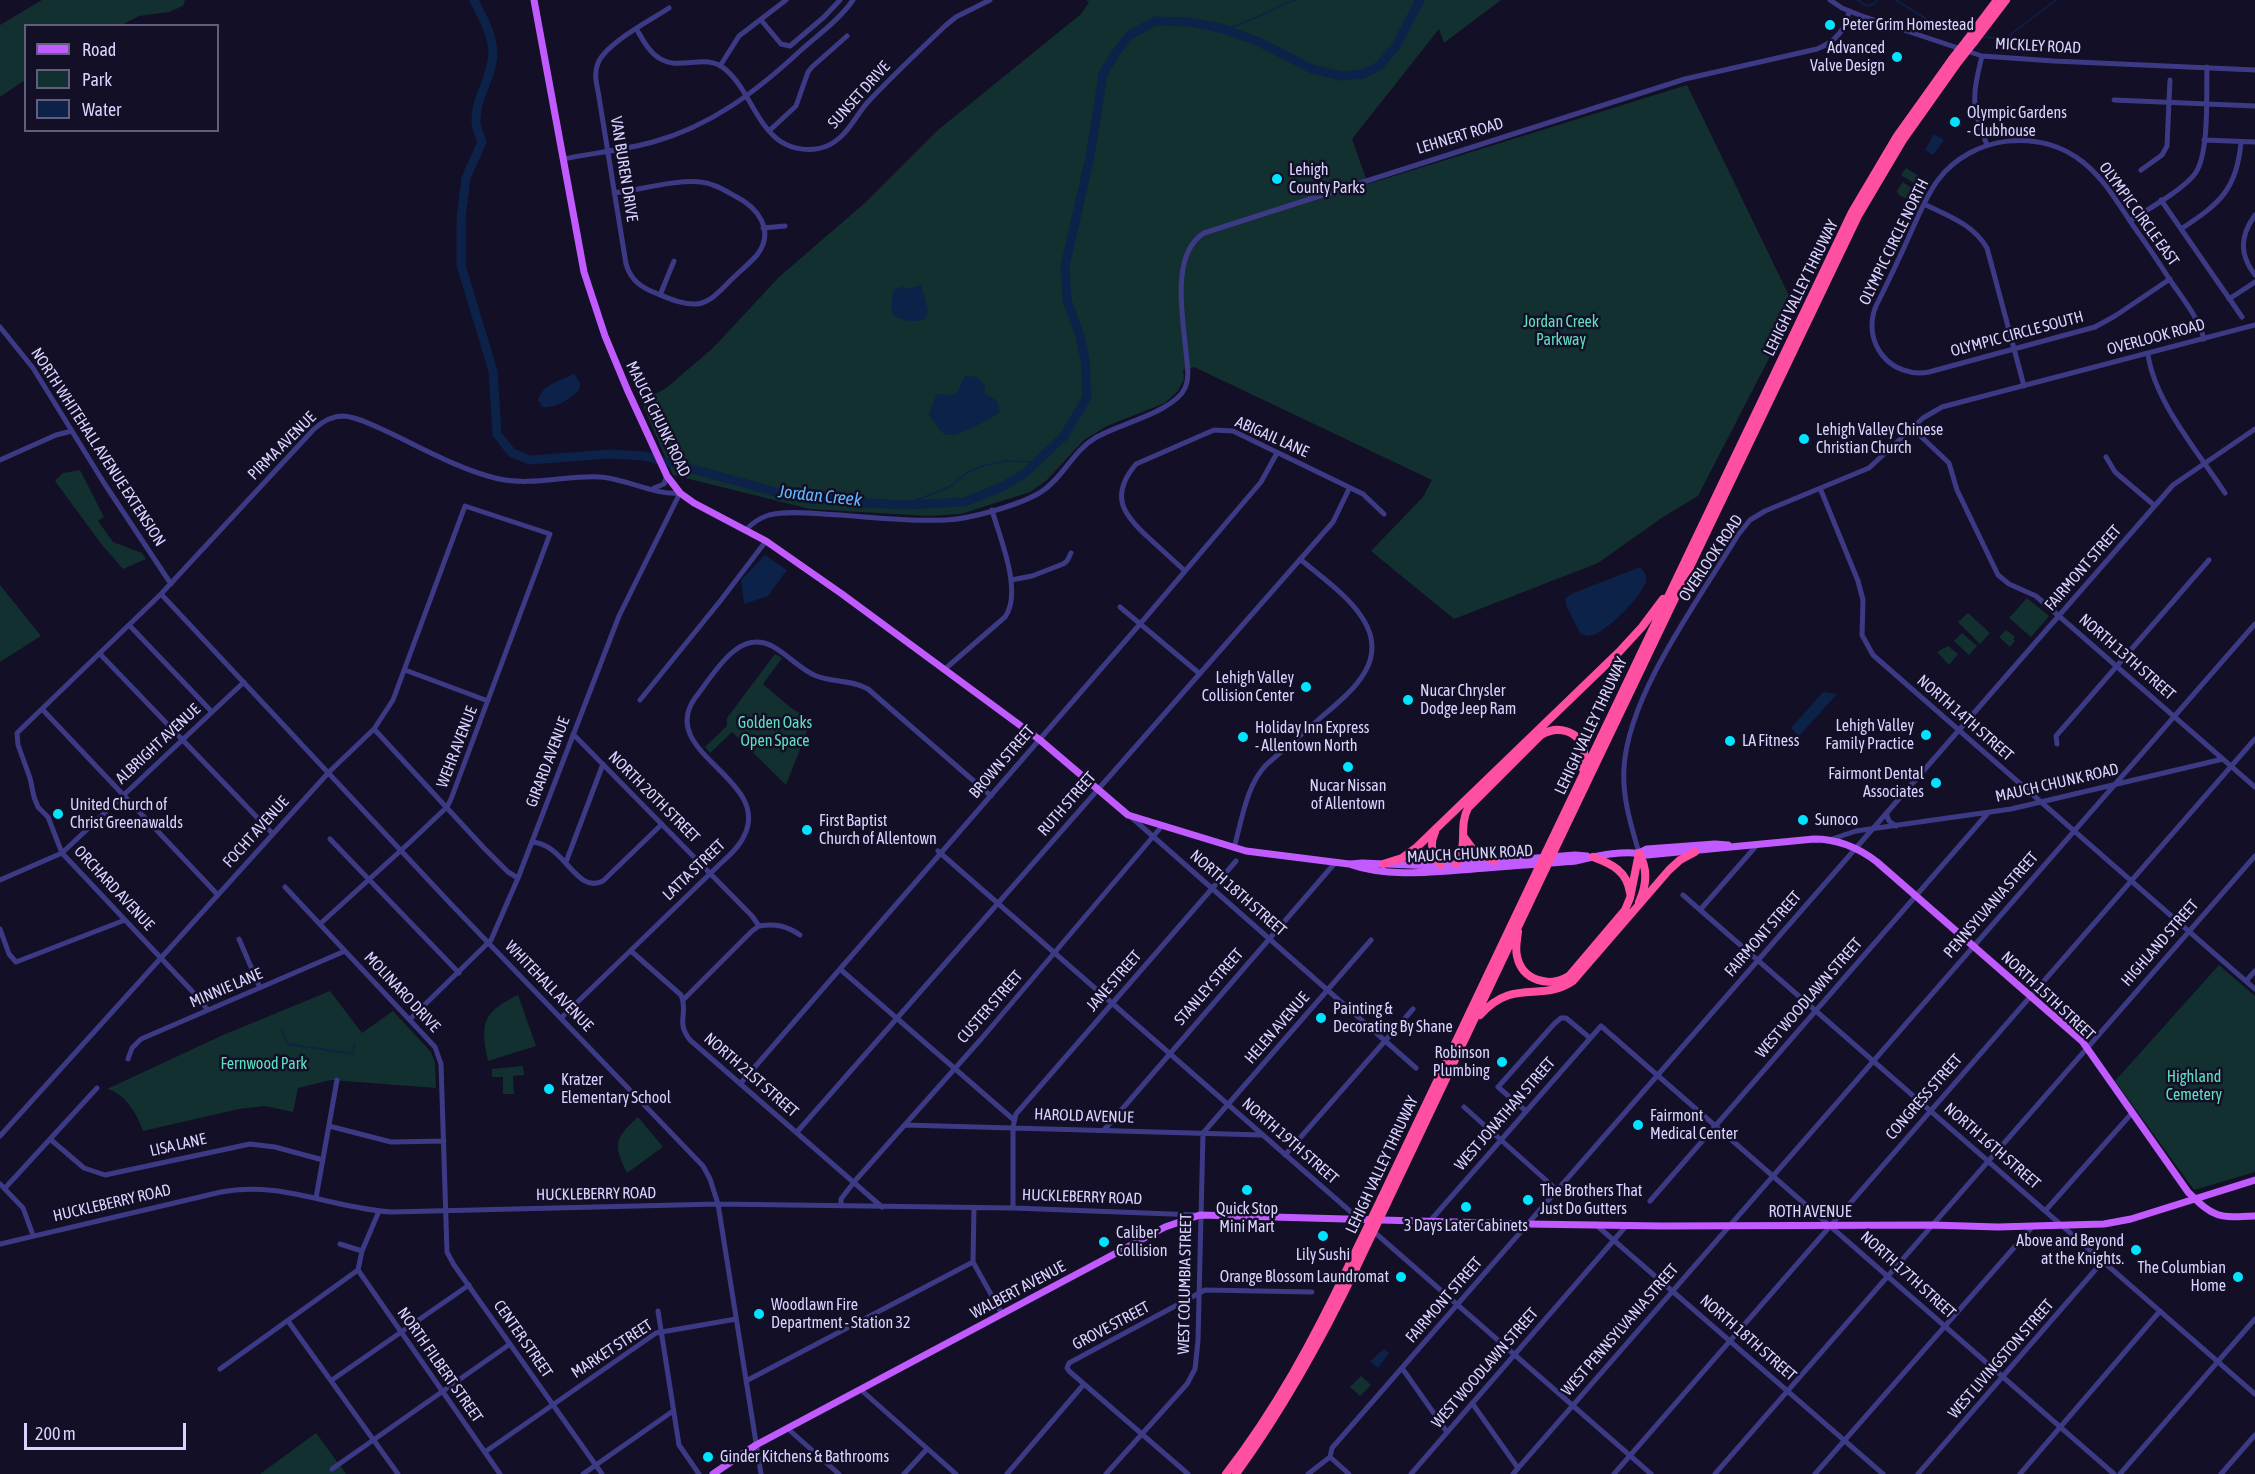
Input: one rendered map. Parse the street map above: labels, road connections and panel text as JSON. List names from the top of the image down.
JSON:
{
  "streets": {
    "highway": ["LEHIGH VALLEY THRUWAY"],
    "main road": [
      "MAUCH CHUNK ROAD",
      "NORTH 18TH STREET",
      "NORTH 15TH STREET",
      "ROTH AVENUE",
      "WALBERT AVENUE"
    ],
    "street": [
      "MICKLEY ROAD",
      "SUNSET DRIVE",
      "LEHNERT ROAD",
      "VAN BUREN DRIVE",
      "OLYMPIC CIRCLE EAST",
      "OLYMPIC CIRCLE NORTH",
      "OLYMPIC CIRCLE SOUTH",
      "OVERLOOK ROAD",
      "ABIGAIL LANE",
      "PIRMA AVENUE",
      "NORTH WHITEHALL AVENUE EXTENSION",
      "FAIRMONT STREET",
      "NORTH 13TH STREET",
      "NORTH 14TH STREET",
      "ALBRIGHT AVENUE",
      "WEHR AVENUE",
      "GIRARD AVENUE",
      "BROWN STREET",
      "NORTH 20TH STREET",
      "RUTH STREET",
      "FOCHT AVENUE",
      "LATTA STREET",
      "ORCHARD AVENUE",
      "PENNSYLVANIA STREET",
      "HIGHLAND STREET",
      "JANE STREET",
      "WHITEHALL AVENUE",
      "STANLEY STREET",
      "MINNIE LANE",
      "MOLINARO DRIVE",
      "WEST WOODLAWN STREET",
      "CUSTER STREET",
      "HELEN AVENUE",
      "NORTH 21ST STREET",
      "CONGRESS STREET",
      "WEST JONATHAN STREET",
      "HAROLD AVENUE",
      "NORTH 19TH STREET",
      "LISA LANE",
      "NORTH 16TH STREET",
      "HUCKLEBERRY ROAD",
      "NORTH 17TH STREET",
      "WEST COLUMBIA STREET",
      "GROVE STREET",
      "WEST PENNSYLVANIA STREET",
      "CENTER STREET",
      "MARKET STREET",
      "WEST LIVINGSTON STREET",
      "NORTH FILBERT STREET"
    ]
  },
  "crossings": [
    ["MICKLEY ROAD", "LEHNERT ROAD"],
    ["OLYMPIC CIRCLE EAST", "OLYMPIC CIRCLE NORTH"],
    ["OLYMPIC CIRCLE EAST", "OLYMPIC CIRCLE SOUTH"],
    ["OLYMPIC CIRCLE EAST", "OVERLOOK ROAD"],
    ["OLYMPIC CIRCLE NORTH", "OLYMPIC CIRCLE SOUTH"],
    ["OVERLOOK ROAD", "MAUCH CHUNK ROAD"],
    ["OVERLOOK ROAD", "NORTH 13TH STREET"],
    ["OVERLOOK ROAD", "NORTH 14TH STREET"],
    ["MAUCH CHUNK ROAD", "PIRMA AVENUE"],
    ["MAUCH CHUNK ROAD", "FAIRMONT STREET"],
    ["MAUCH CHUNK ROAD", "NORTH 13TH STREET"],
    ["MAUCH CHUNK ROAD", "NORTH 14TH STREET"],
    ["MAUCH CHUNK ROAD", "GIRARD AVENUE"],
    ["MAUCH CHUNK ROAD", "BROWN STREET"],
    ["MAUCH CHUNK ROAD", "NORTH 18TH STREET"],
    ["MAUCH CHUNK ROAD", "PENNSYLVANIA STREET"],
    ["MAUCH CHUNK ROAD", "STANLEY STREET"],
    ["MAUCH CHUNK ROAD", "NORTH 15TH STREET"],
    ["MAUCH CHUNK ROAD", "WEST WOODLAWN STREET"],
    ["MAUCH CHUNK ROAD", "CUSTER STREET"],
    ["ABIGAIL LANE", "BROWN STREET"],
    ["ABIGAIL LANE", "RUTH STREET"],
    ["PIRMA AVENUE", "NORTH WHITEHALL AVENUE EXTENSION"],
    ["PIRMA AVENUE", "GIRARD AVENUE"],
    ["PIRMA AVENUE", "ORCHARD AVENUE"],
    ["PIRMA AVENUE", "WHITEHALL AVENUE"],
    ["FAIRMONT STREET", "NORTH 13TH STREET"],
    ["FAIRMONT STREET", "NORTH 14TH STREET"],
    ["FAIRMONT STREET", "NORTH 15TH STREET"],
    ["FAIRMONT STREET", "NORTH 19TH STREET"],
    ["FAIRMONT STREET", "NORTH 16TH STREET"],
    ["FAIRMONT STREET", "ROTH AVENUE"],
    ["FAIRMONT STREET", "NORTH 17TH STREET"],
    ["NORTH 13TH STREET", "PENNSYLVANIA STREET"],
    ["NORTH 13TH STREET", "CONGRESS STREET"],
    ["NORTH 14TH STREET", "PENNSYLVANIA STREET"],
    ["NORTH 14TH STREET", "HIGHLAND STREET"],
    ["NORTH 14TH STREET", "CONGRESS STREET"],
    ["ALBRIGHT AVENUE", "ORCHARD AVENUE"],
    ["ALBRIGHT AVENUE", "WHITEHALL AVENUE"],
    ["WEHR AVENUE", "FOCHT AVENUE"],
    ["WEHR AVENUE", "WHITEHALL AVENUE"],
    ["WEHR AVENUE", "MOLINARO DRIVE"],
    ["GIRARD AVENUE", "NORTH 20TH STREET"],
    ["GIRARD AVENUE", "WHITEHALL AVENUE"],
    ["GIRARD AVENUE", "MOLINARO DRIVE"],
    ["BROWN STREET", "LATTA STREET"],
    ["BROWN STREET", "NORTH 18TH STREET"],
    ["BROWN STREET", "NORTH 21ST STREET"],
    ["BROWN STREET", "NORTH 19TH STREET"],
    ["NORTH 20TH STREET", "LATTA STREET"],
    ["RUTH STREET", "NORTH 18TH STREET"],
    ["RUTH STREET", "NORTH 21ST STREET"],
    ["RUTH STREET", "NORTH 19TH STREET"],
    ["FOCHT AVENUE", "ORCHARD AVENUE"],
    ["FOCHT AVENUE", "WHITEHALL AVENUE"],
    ["LATTA STREET", "WHITEHALL AVENUE"],
    ["ORCHARD AVENUE", "MINNIE LANE"],
    ["NORTH 18TH STREET", "JANE STREET"],
    ["NORTH 18TH STREET", "STANLEY STREET"],
    ["NORTH 18TH STREET", "WEST WOODLAWN STREET"],
    ["NORTH 18TH STREET", "CUSTER STREET"],
    ["NORTH 18TH STREET", "HELEN AVENUE"],
    ["NORTH 18TH STREET", "CONGRESS STREET"],
    ["NORTH 18TH STREET", "ROTH AVENUE"],
    ["NORTH 18TH STREET", "WEST PENNSYLVANIA STREET"],
    ["PENNSYLVANIA STREET", "NORTH 15TH STREET"],
    ["PENNSYLVANIA STREET", "NORTH 16TH STREET"],
    ["PENNSYLVANIA STREET", "NORTH 17TH STREET"],
    ["PENNSYLVANIA STREET", "WEST PENNSYLVANIA STREET"],
    ["HIGHLAND STREET", "NORTH 15TH STREET"],
    ["HIGHLAND STREET", "NORTH 16TH STREET"],
    ["JANE STREET", "NORTH 19TH STREET"],
    ["WHITEHALL AVENUE", "HUCKLEBERRY ROAD"],
    ["WHITEHALL AVENUE", "WALBERT AVENUE"],
    ["WHITEHALL AVENUE", "MARKET STREET"],
    ["STANLEY STREET", "HAROLD AVENUE"],
    ["STANLEY STREET", "NORTH 19TH STREET"],
    ["MINNIE LANE", "MOLINARO DRIVE"],
    ["MOLINARO DRIVE", "HUCKLEBERRY ROAD"],
    ["MOLINARO DRIVE", "CENTER STREET"],
    ["NORTH 15TH STREET", "WEST WOODLAWN STREET"],
    ["NORTH 15TH STREET", "CONGRESS STREET"],
    ["NORTH 15TH STREET", "ROTH AVENUE"],
    ["WEST WOODLAWN STREET", "NORTH 19TH STREET"],
    ["WEST WOODLAWN STREET", "NORTH 16TH STREET"],
    ["WEST WOODLAWN STREET", "ROTH AVENUE"],
    ["WEST WOODLAWN STREET", "NORTH 17TH STREET"],
    ["CUSTER STREET", "NORTH 21ST STREET"],
    ["CUSTER STREET", "HAROLD AVENUE"],
    ["CUSTER STREET", "NORTH 19TH STREET"],
    ["CUSTER STREET", "HUCKLEBERRY ROAD"],
    ["HELEN AVENUE", "HAROLD AVENUE"],
    ["HELEN AVENUE", "NORTH 19TH STREET"],
    ["HELEN AVENUE", "WEST COLUMBIA STREET"],
    ["NORTH 21ST STREET", "HUCKLEBERRY ROAD"],
    ["CONGRESS STREET", "NORTH 19TH STREET"],
    ["CONGRESS STREET", "NORTH 16TH STREET"],
    ["CONGRESS STREET", "ROTH AVENUE"],
    ["CONGRESS STREET", "NORTH 17TH STREET"],
    ["WEST JONATHAN STREET", "ROTH AVENUE"],
    ["WEST JONATHAN STREET", "NORTH 17TH STREET"],
    ["HAROLD AVENUE", "NORTH 19TH STREET"],
    ["HAROLD AVENUE", "WEST COLUMBIA STREET"],
    ["NORTH 19TH STREET", "ROTH AVENUE"],
    ["NORTH 19TH STREET", "WALBERT AVENUE"],
    ["NORTH 19TH STREET", "WEST PENNSYLVANIA STREET"],
    ["NORTH 16TH STREET", "ROTH AVENUE"],
    ["NORTH 16TH STREET", "WEST LIVINGSTON STREET"],
    ["HUCKLEBERRY ROAD", "WEST COLUMBIA STREET"],
    ["HUCKLEBERRY ROAD", "WALBERT AVENUE"],
    ["HUCKLEBERRY ROAD", "CENTER STREET"],
    ["ROTH AVENUE", "NORTH 17TH STREET"],
    ["ROTH AVENUE", "WALBERT AVENUE"],
    ["ROTH AVENUE", "WEST PENNSYLVANIA STREET"],
    ["NORTH 17TH STREET", "WEST LIVINGSTON STREET"],
    ["WEST COLUMBIA STREET", "WALBERT AVENUE"],
    ["WEST COLUMBIA STREET", "GROVE STREET"],
    ["CENTER STREET", "MARKET STREET"],
    ["MARKET STREET", "NORTH FILBERT STREET"]
  ],
  "water": ["Jordan Creek"],
  "parks": [
    "Jordan Creek Parkway",
    "Golden Oaks Open Space",
    "Fernwood Park",
    "Highland Cemetery"
  ],
  "places": [
    "Peter Grim Homestead",
    "Advanced Valve Design",
    "Olympic Gardens - Clubhouse",
    "Lehigh County Parks",
    "Lehigh Valley Chinese Christian Church",
    "Lehigh Valley Collision Center",
    "Nucar Chrysler Dodge Jeep Ram",
    "Lehigh Valley Family Practice",
    "Holiday Inn Express - Allentown North",
    "LA Fitness",
    "Nucar Nissan of Allentown",
    "Fairmont Dental Associates",
    "United Church of Christ Greenawalds",
    "Sunoco",
    "First Baptist Church of Allentown",
    "Painting & Decorating By Shane",
    "Robinson Plumbing",
    "Kratzer Elementary School",
    "Fairmont Medical Center",
    "Quick Stop Mini Mart",
    "The Brothers That Just Do Gutters",
    "3 Days Later Cabinets",
    "Lily Sushi",
    "Caliber Collision",
    "Above and Beyond at the Knights.",
    "Orange Blossom Laundromat",
    "The Columbian Home",
    "Woodlawn Fire Department - Station 32",
    "Ginder Kitchens & Bathrooms"
  ],
  "legend": ["Road", "Park", "Water"],
  "scale_bar": "200 m"
}
